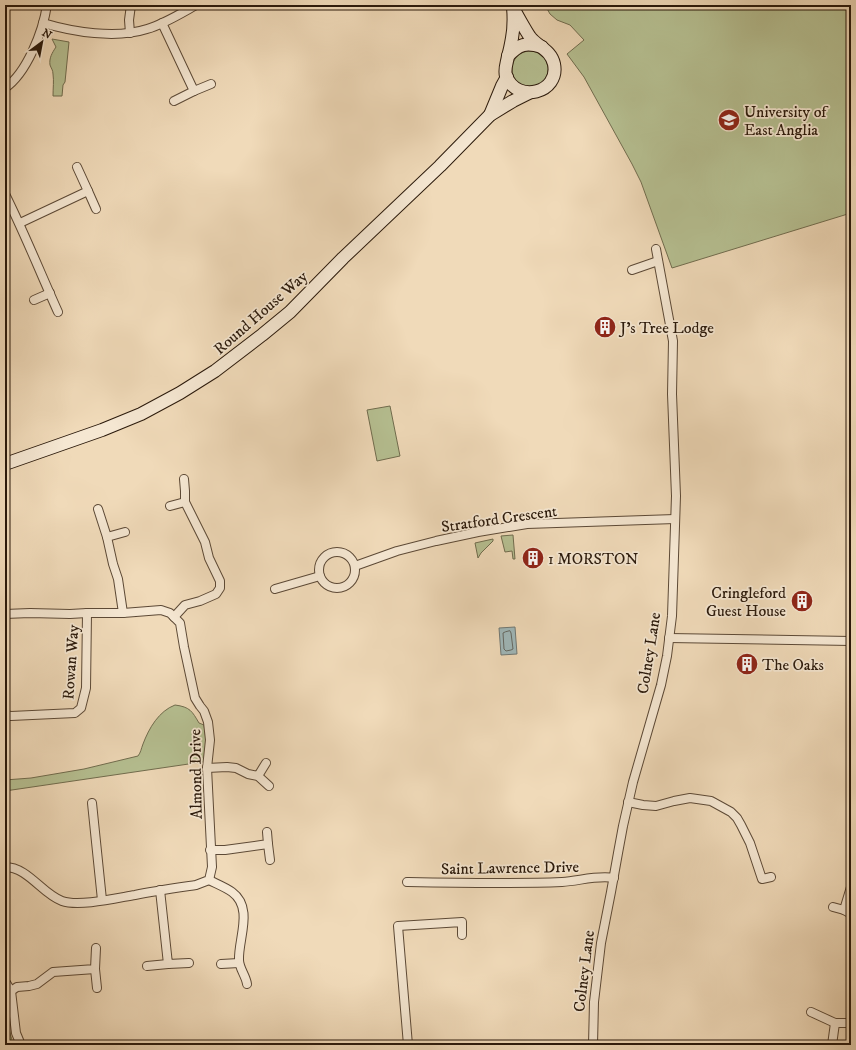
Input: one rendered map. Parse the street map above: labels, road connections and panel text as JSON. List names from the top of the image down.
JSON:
{
  "streets": {
    "street": [
      "Round House Way",
      "Stratford Crescent",
      "Colney Lane",
      "Rowan Way",
      "Almond Drive",
      "Saint Lawrence Drive"
    ]
  },
  "crossings": [
    ["Stratford Crescent", "Colney Lane"],
    ["Colney Lane", "Saint Lawrence Drive"]
  ],
  "places": {
    "school or university": ["University of East Anglia"],
    "building": [
      "J’s Tree Lodge",
      "1 MORSTON",
      "Cringleford Guest House",
      "The Oaks"
    ]
  },
  "north": "top right"
}
